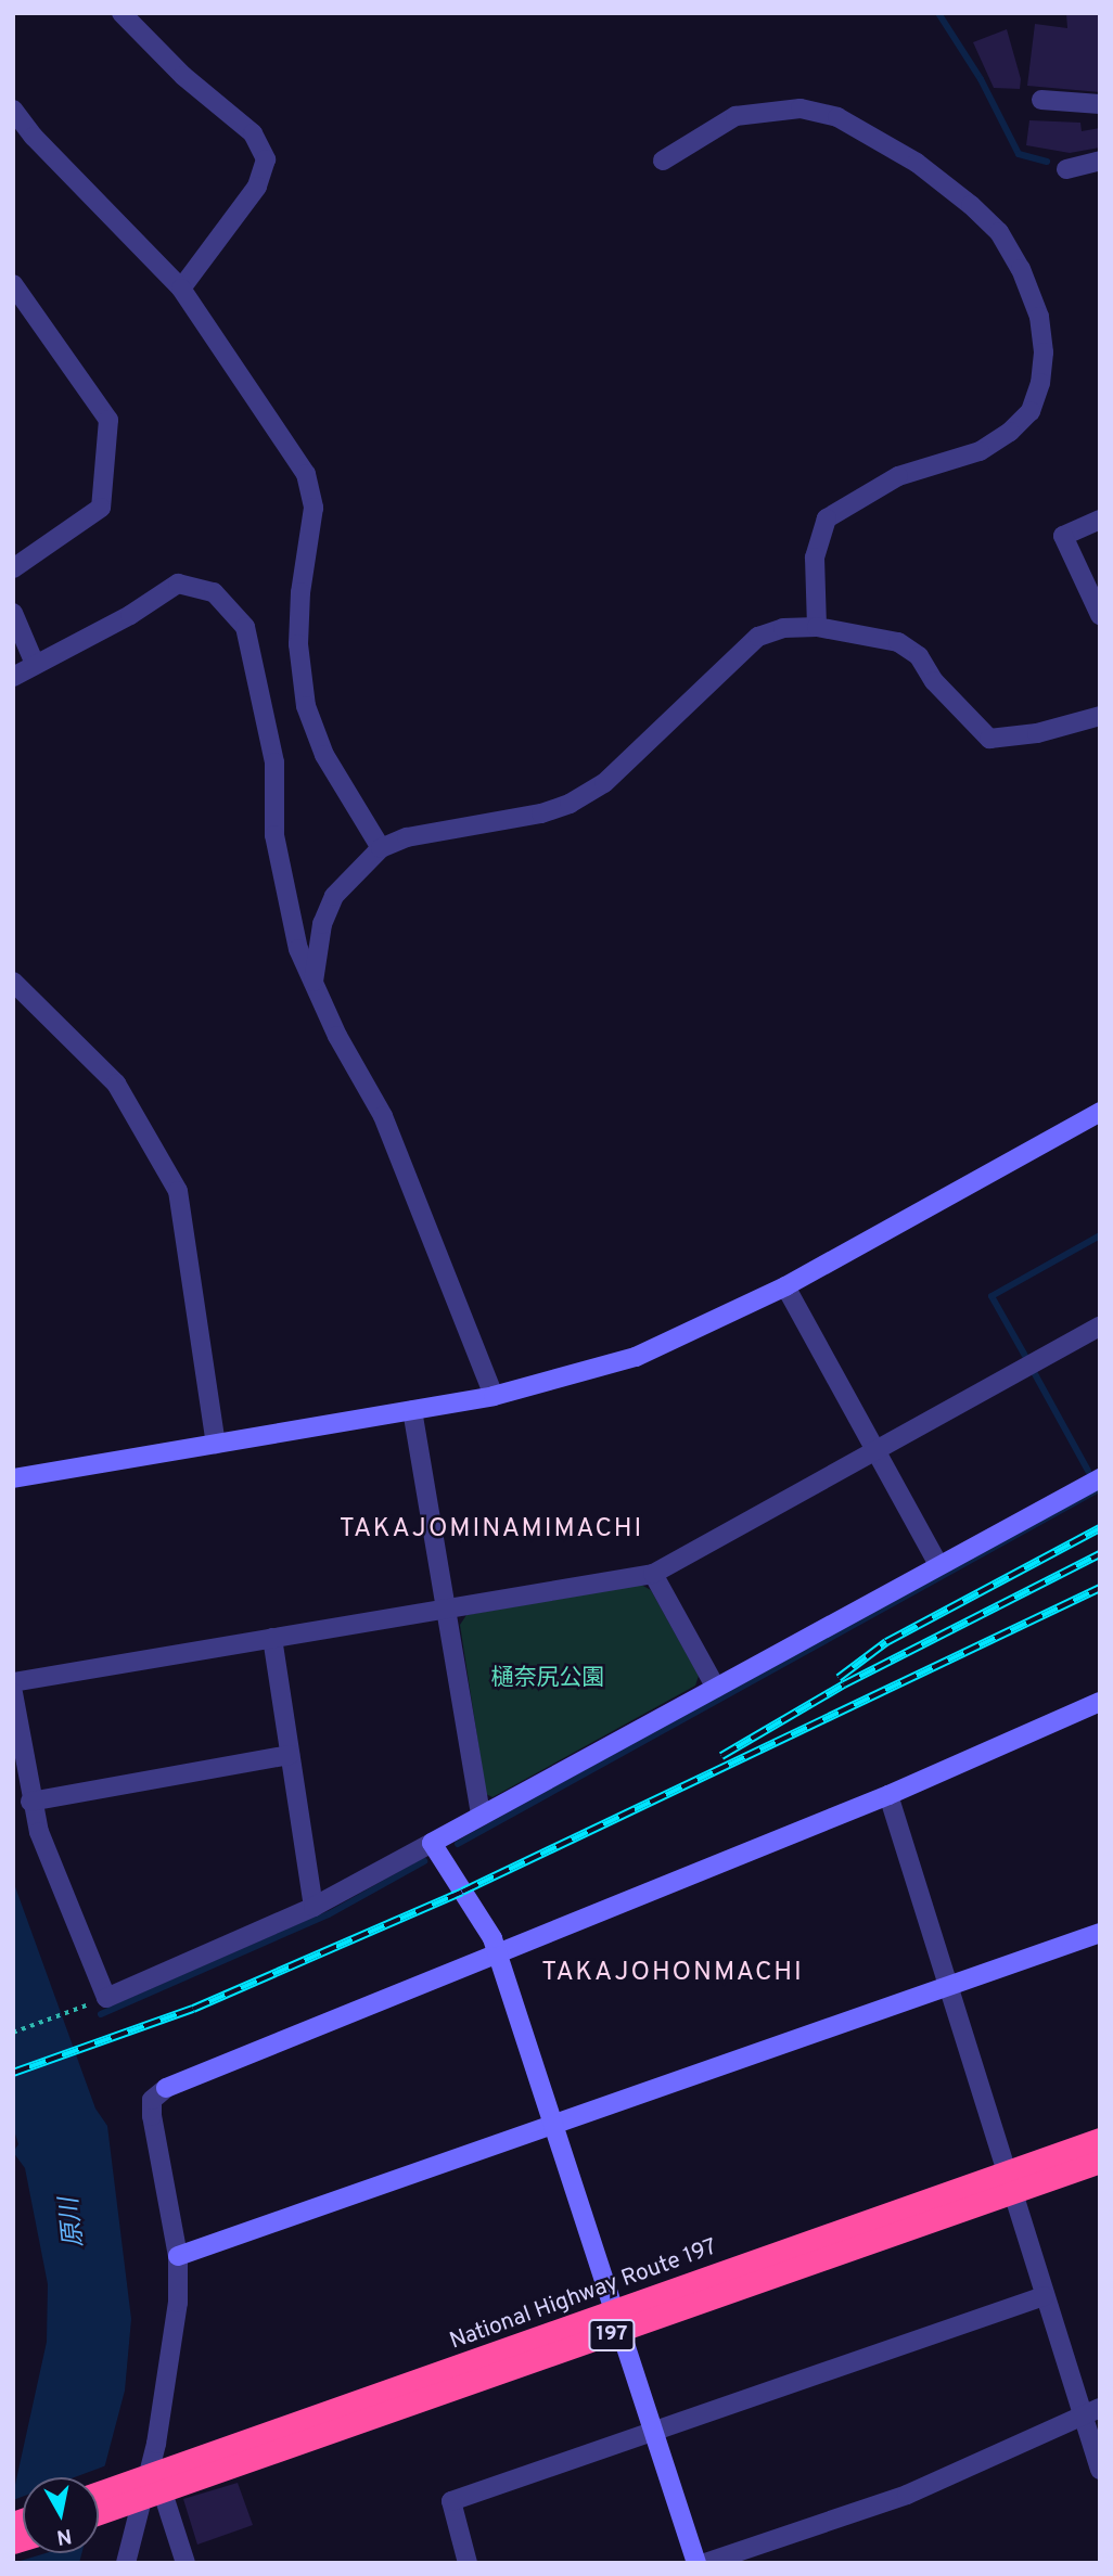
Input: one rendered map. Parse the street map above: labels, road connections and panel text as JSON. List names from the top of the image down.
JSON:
{
  "streets": {
    "highway": ["National Highway Route 197", "197"]
  },
  "districts": ["TAKAJOMINAMIMACHI", "TAKAJOHONMACHI"],
  "water": ["原川"],
  "parks": ["樋奈尻公園"],
  "north": "bottom"
}
